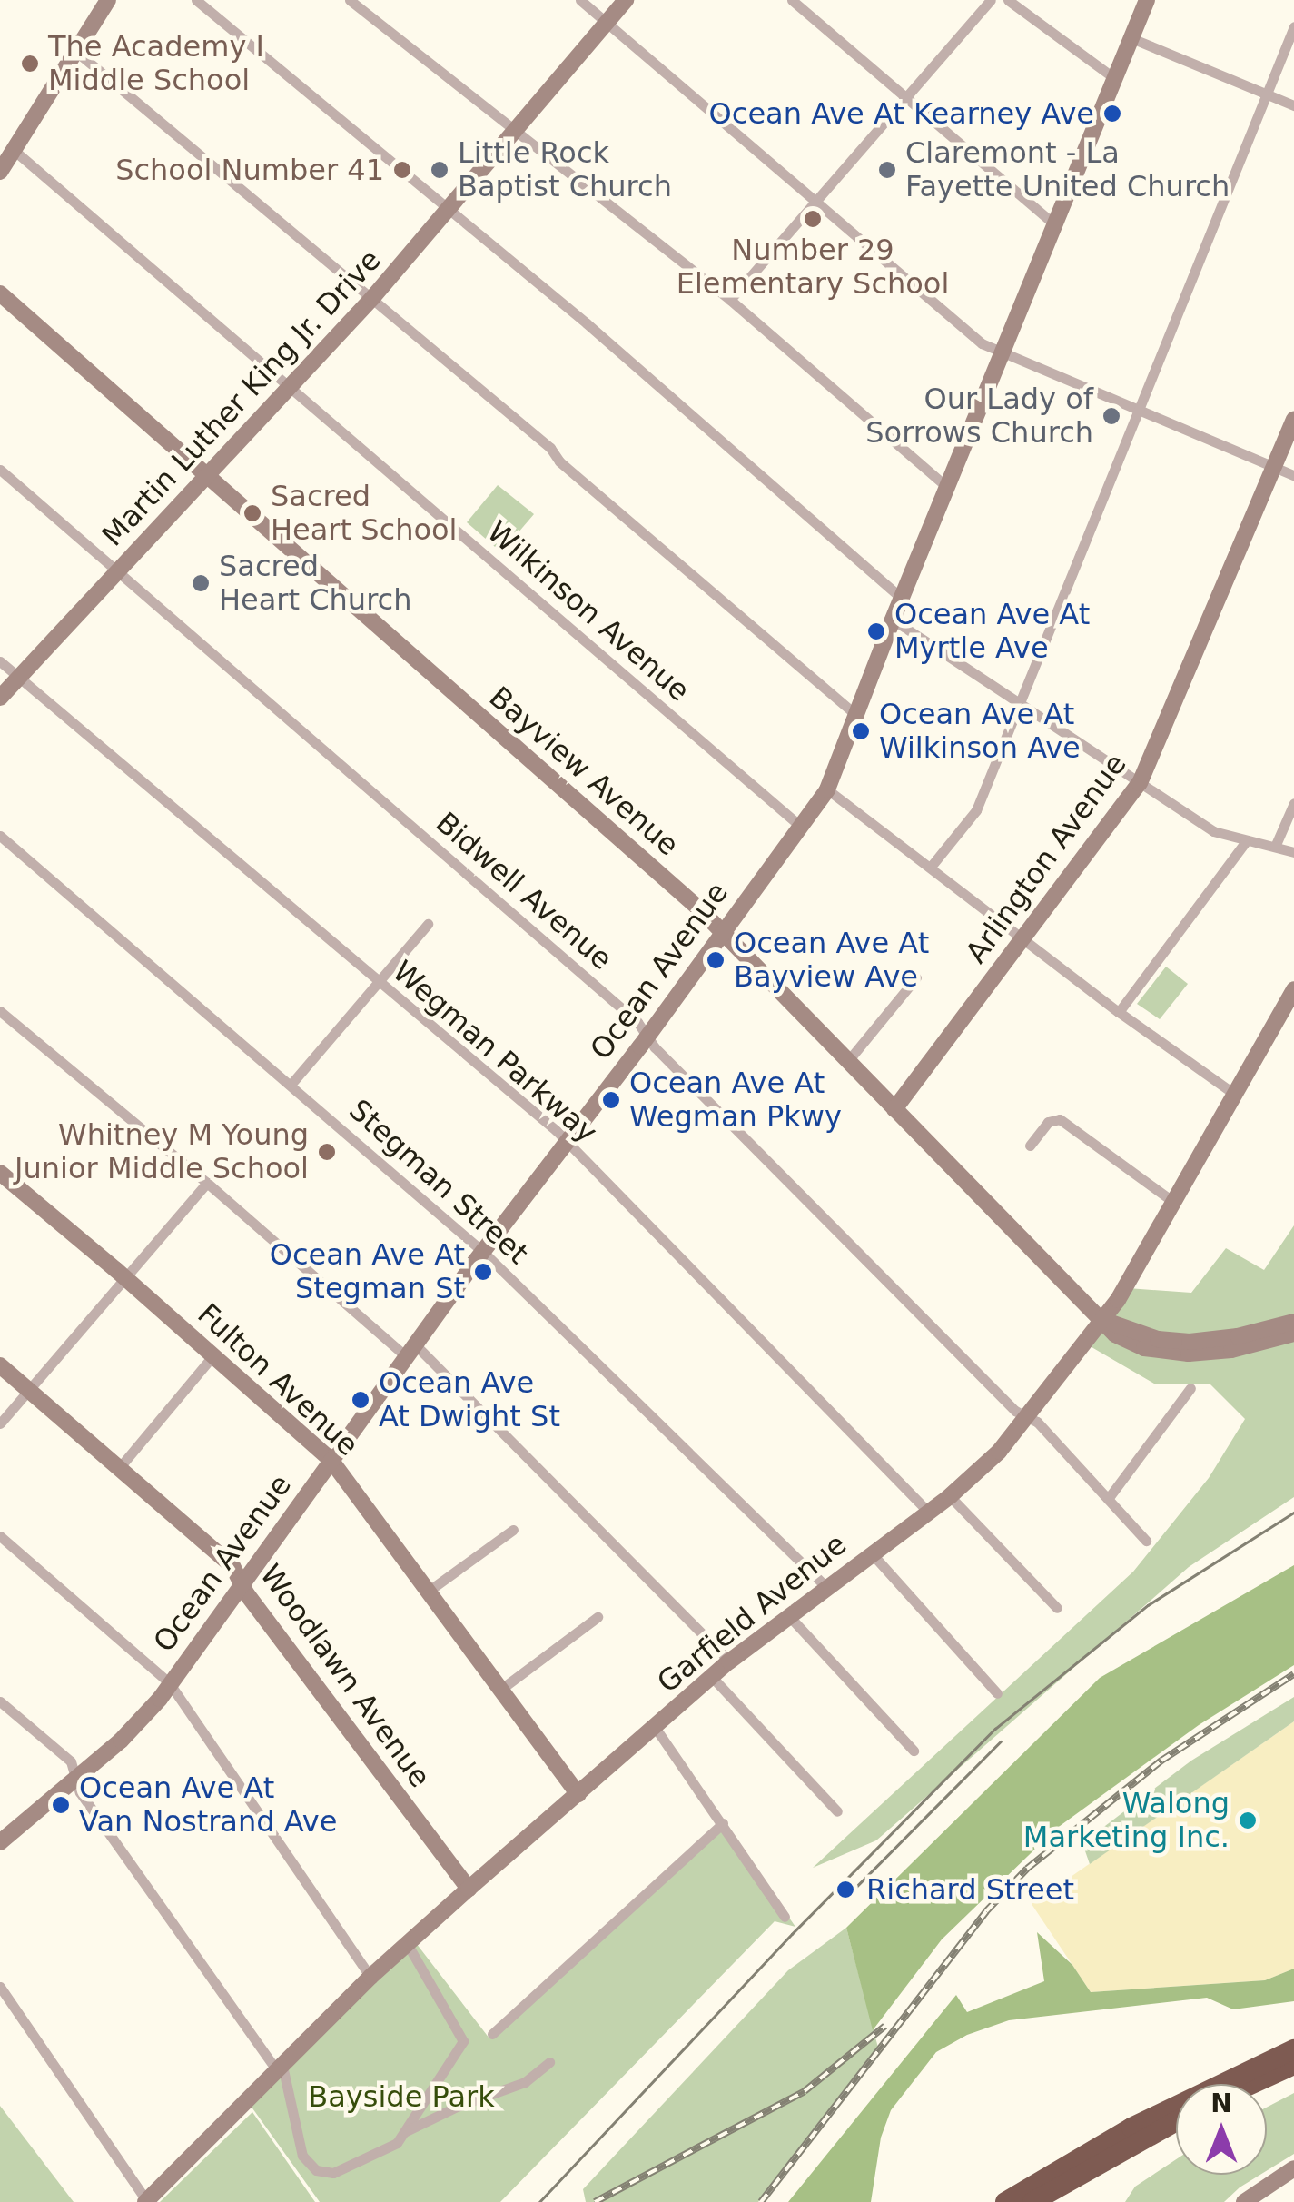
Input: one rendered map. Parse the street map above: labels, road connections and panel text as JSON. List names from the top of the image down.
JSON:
{
  "streets": {
    "street": [
      "Martin Luther King Jr. Drive",
      "Wilkinson Avenue",
      "Bayview Avenue",
      "Arlington Avenue",
      "Bidwell Avenue",
      "Ocean Avenue",
      "Wegman Parkway",
      "Stegman Street",
      "Fulton Avenue",
      "Garfield Avenue",
      "Woodlawn Avenue"
    ]
  },
  "crossings": [
    ["Martin Luther King Jr. Drive", "Wilkinson Avenue"],
    ["Martin Luther King Jr. Drive", "Bayview Avenue"],
    ["Martin Luther King Jr. Drive", "Bidwell Avenue"],
    ["Martin Luther King Jr. Drive", "Wegman Parkway"],
    ["Wilkinson Avenue", "Ocean Avenue"],
    ["Bayview Avenue", "Arlington Avenue"],
    ["Bayview Avenue", "Ocean Avenue"],
    ["Bayview Avenue", "Garfield Avenue"],
    ["Bidwell Avenue", "Ocean Avenue"],
    ["Bidwell Avenue", "Garfield Avenue"],
    ["Ocean Avenue", "Wegman Parkway"],
    ["Ocean Avenue", "Stegman Street"],
    ["Ocean Avenue", "Fulton Avenue"],
    ["Ocean Avenue", "Woodlawn Avenue"],
    ["Wegman Parkway", "Garfield Avenue"],
    ["Stegman Street", "Garfield Avenue"],
    ["Fulton Avenue", "Garfield Avenue"],
    ["Garfield Avenue", "Woodlawn Avenue"]
  ],
  "parks": ["Bayside Park"],
  "places": [
    "The Academy I Middle School",
    "Ocean Ave At Kearney Ave",
    "School Number 41",
    "Little Rock Baptist Church",
    "Claremont - La Fayette United Church",
    "Number 29 Elementary School",
    "Our Lady of Sorrows Church",
    "Sacred Heart School",
    "Sacred Heart Church",
    "Ocean Ave At Myrtle Ave",
    "Ocean Ave At Wilkinson Ave",
    "Ocean Ave At Bayview Ave",
    "Ocean Ave At Wegman Pkwy",
    "Whitney M Young Junior Middle School",
    "Ocean Ave At Stegman St",
    "Ocean Ave At Dwight St",
    "Ocean Ave At Van Nostrand Ave",
    "Walong Marketing Inc.",
    "Richard Street"
  ],
  "north": "top"
}
